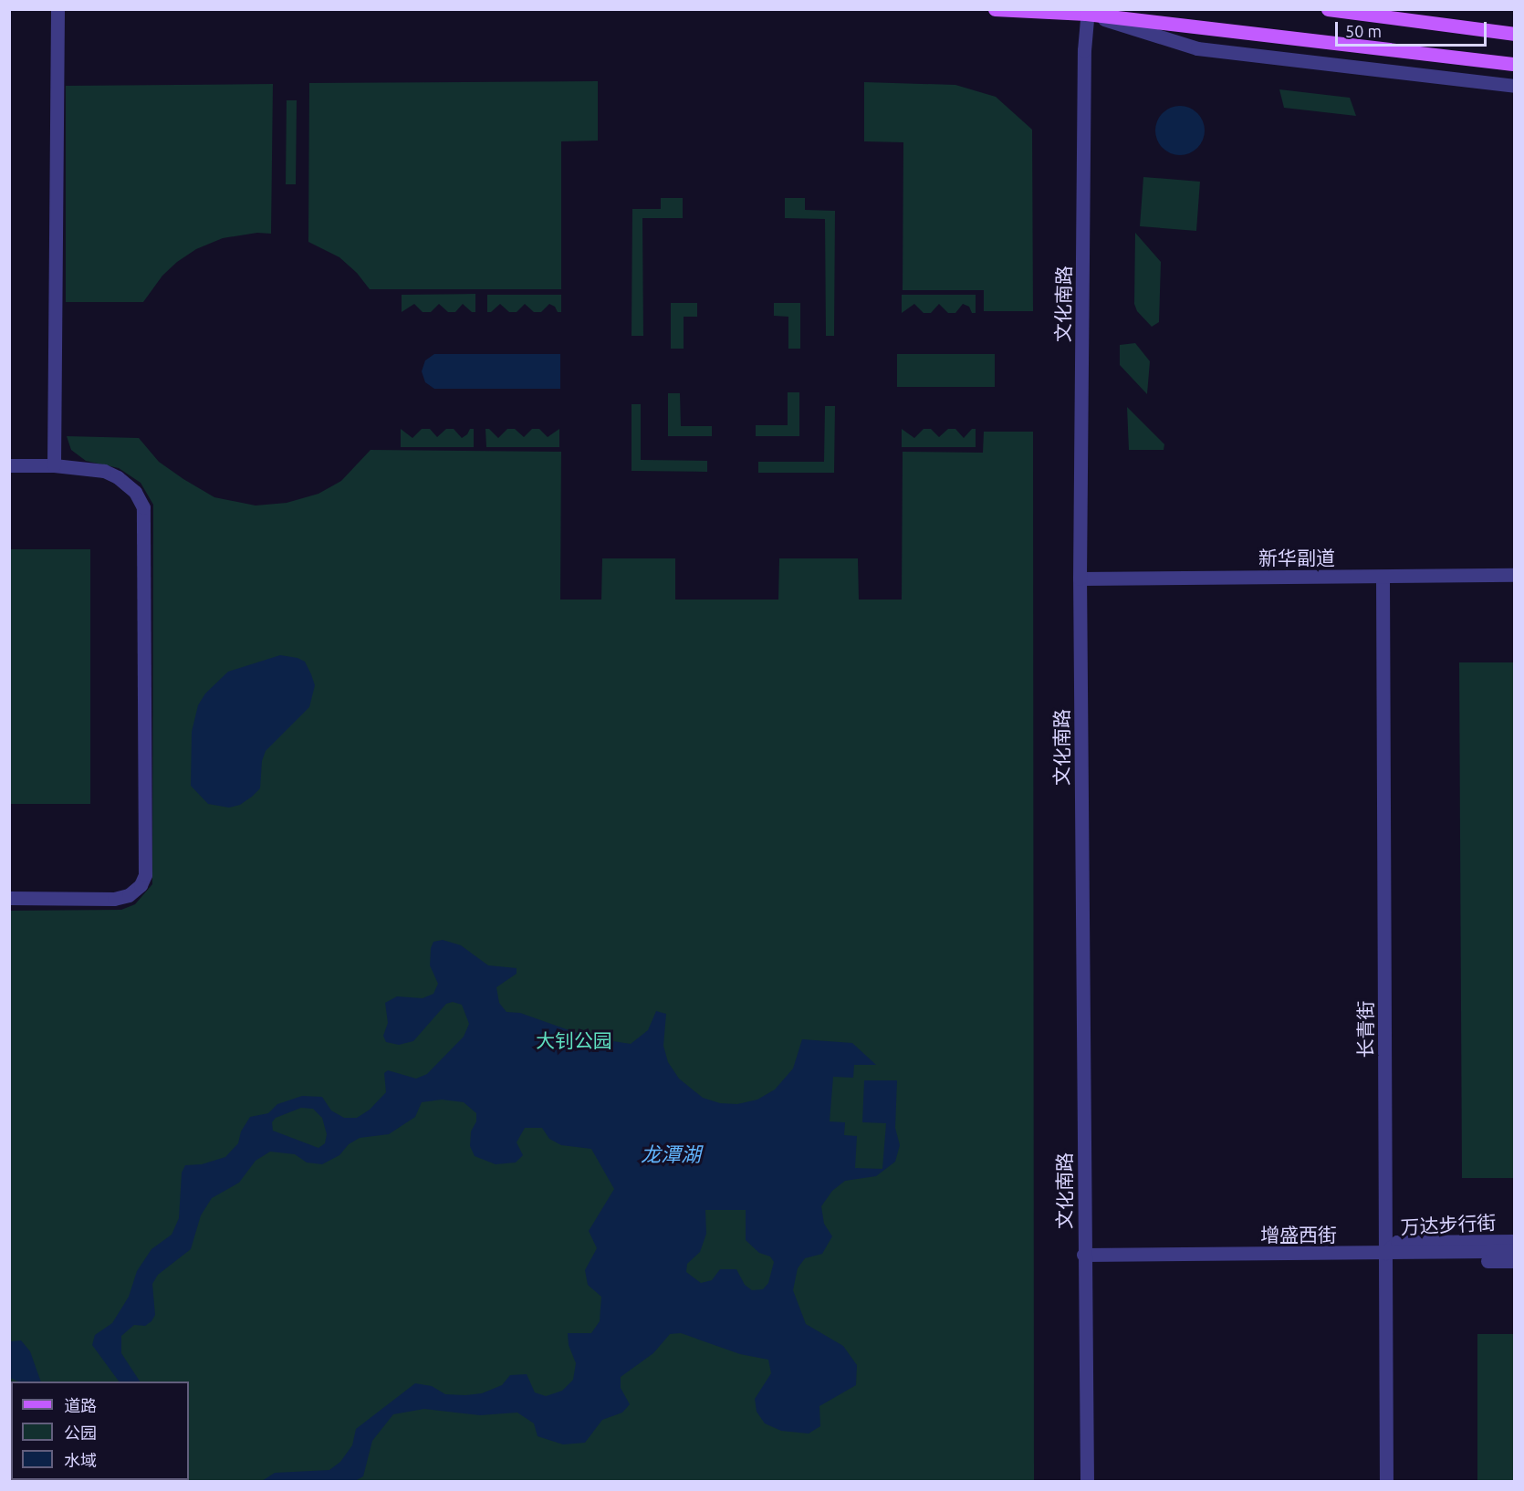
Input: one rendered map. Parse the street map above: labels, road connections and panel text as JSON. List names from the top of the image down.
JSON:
{
  "streets": {
    "street": [
      "文化南路",
      "新华副道",
      "长青街",
      "万达步行街",
      "增盛西街"
    ]
  },
  "crossings": [
    ["文化南路", "新华副道"],
    ["文化南路", "增盛西街"],
    ["新华副道", "长青街"],
    ["长青街", "万达步行街"],
    ["长青街", "增盛西街"],
    ["万达步行街", "增盛西街"]
  ],
  "water": ["龙潭湖"],
  "parks": ["大钊公园"],
  "legend": ["道路", "公园", "水域"],
  "scale_bar": "50 m"
}
